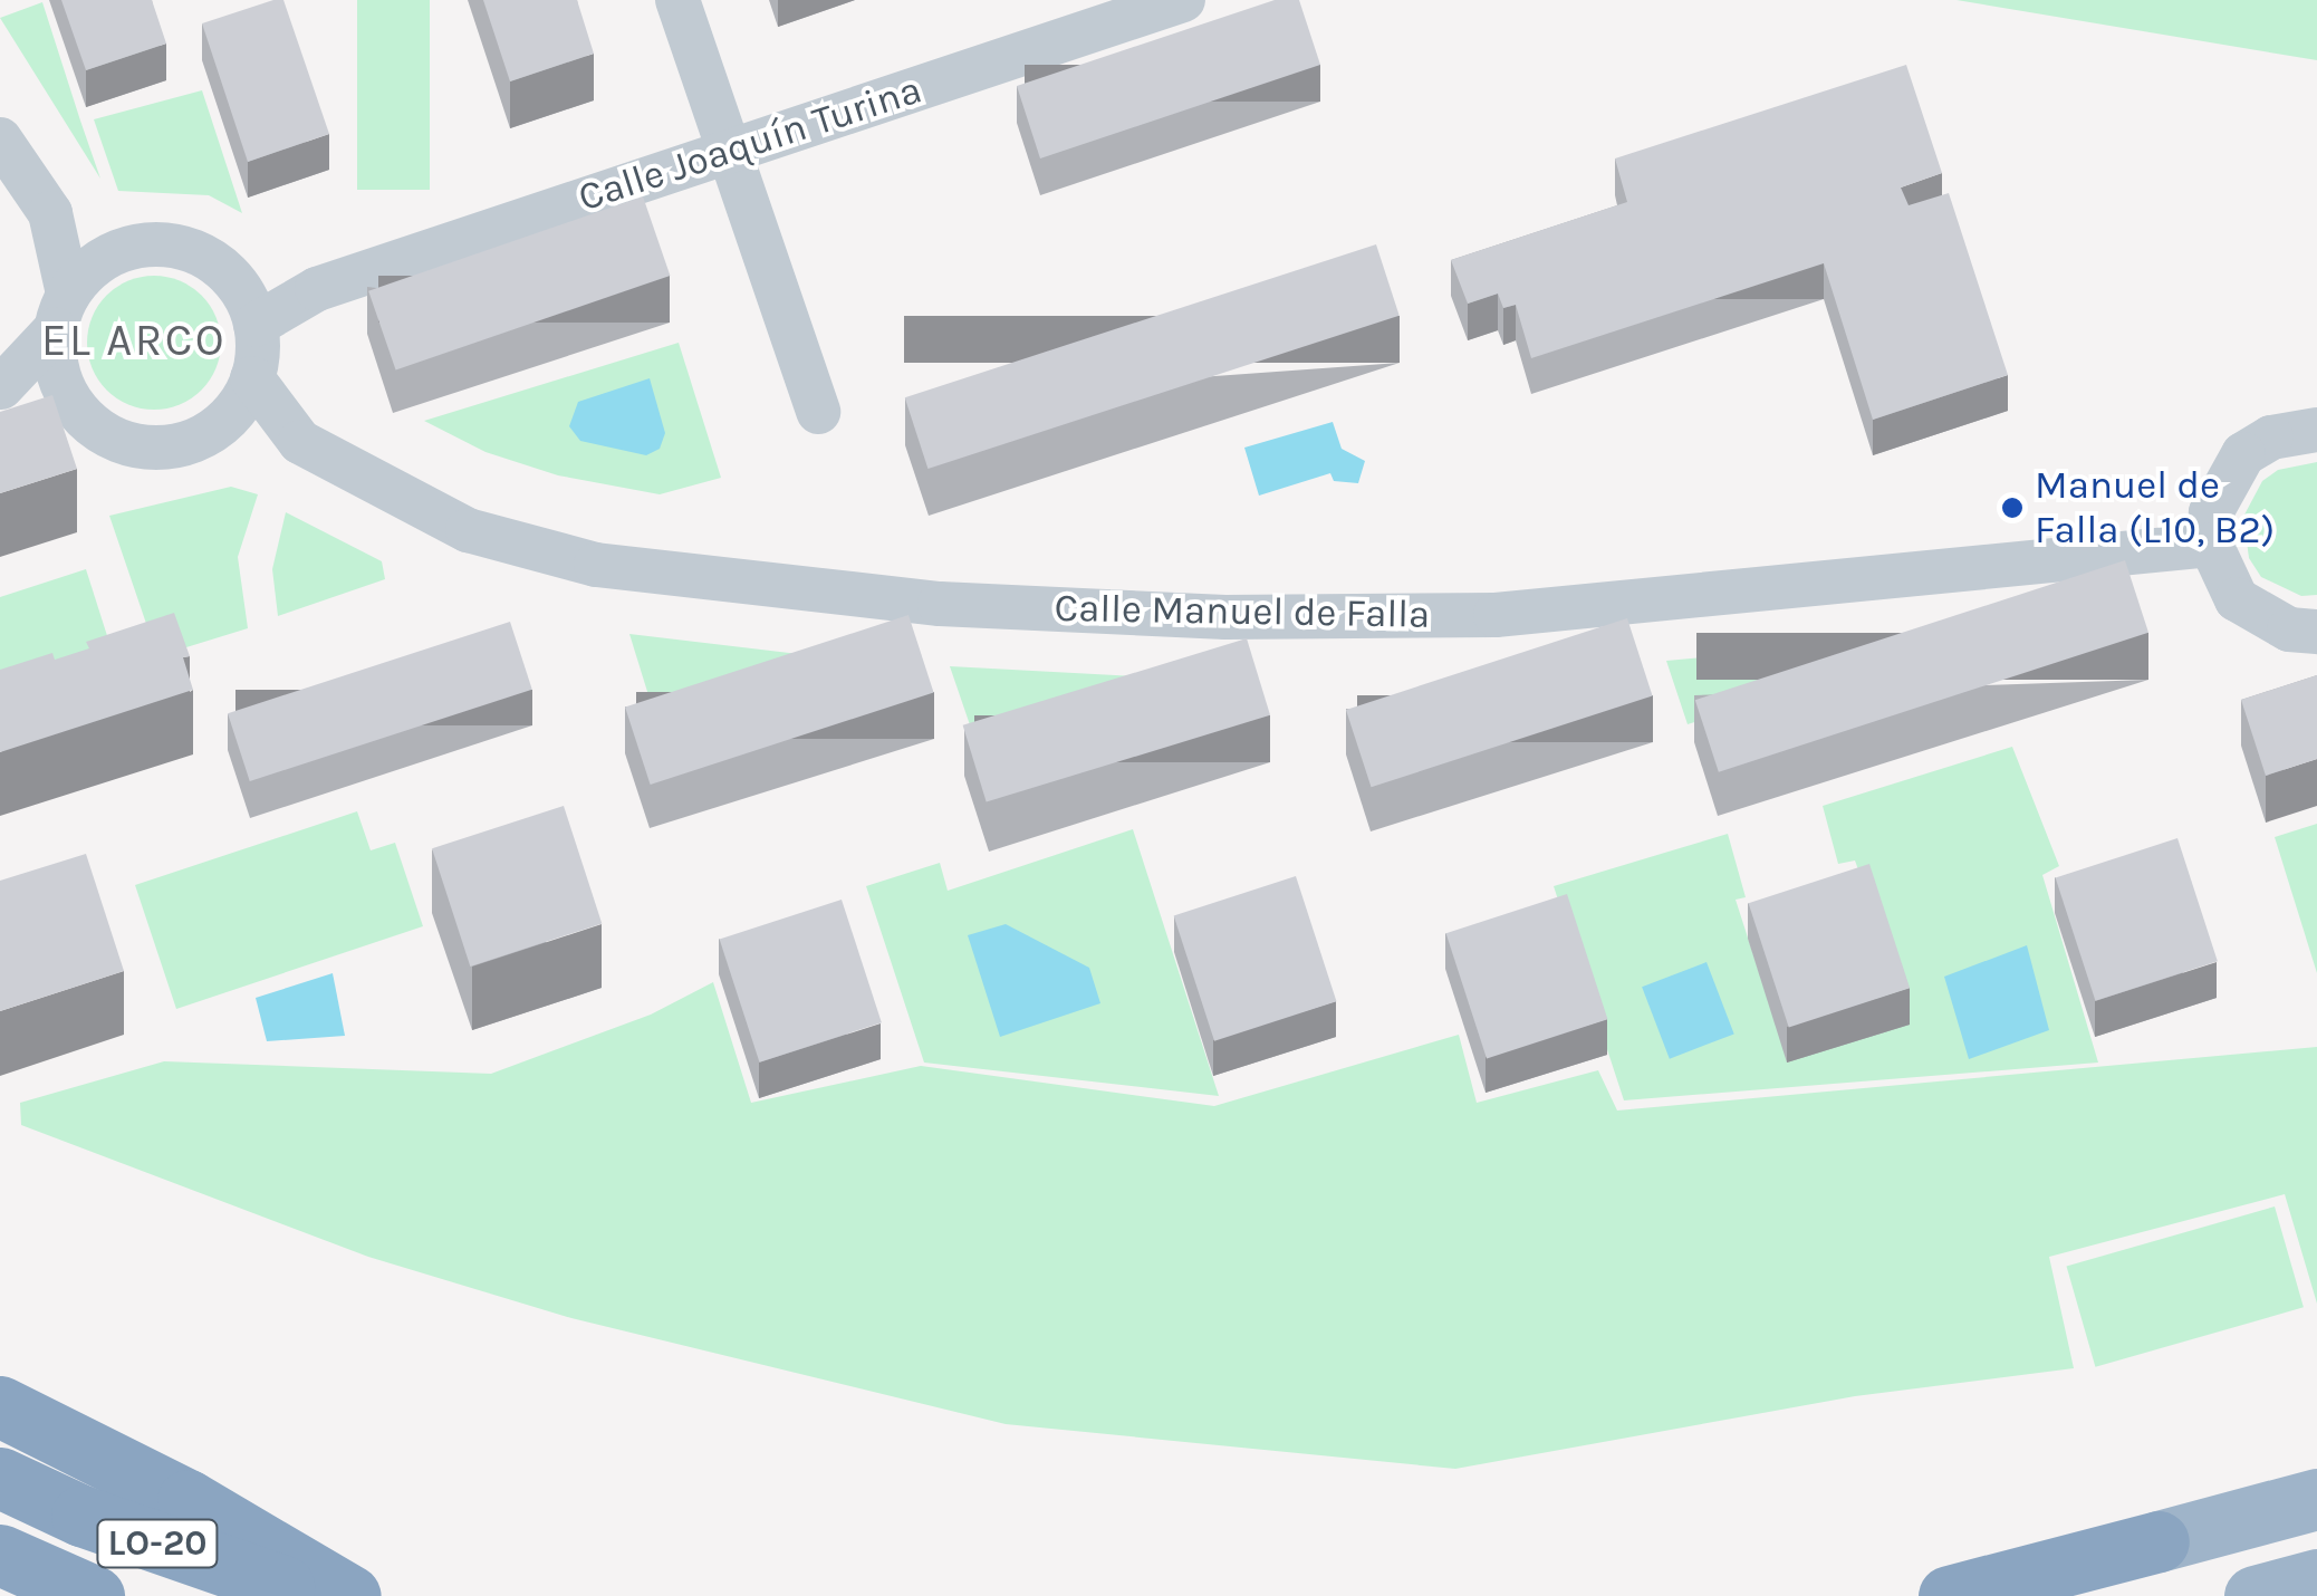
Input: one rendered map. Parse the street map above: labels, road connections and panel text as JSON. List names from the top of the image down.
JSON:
{
  "streets": {
    "highway": ["LO-20"],
    "street": ["Calle Joaquín Turina", "Calle Manuel de Falla"]
  },
  "crossings": [
    ["Calle Joaquín Turina", "Calle Manuel de Falla"]
  ],
  "districts": ["EL ARCO"],
  "places": ["Manuel de Falla (L10, B2)"]
}
